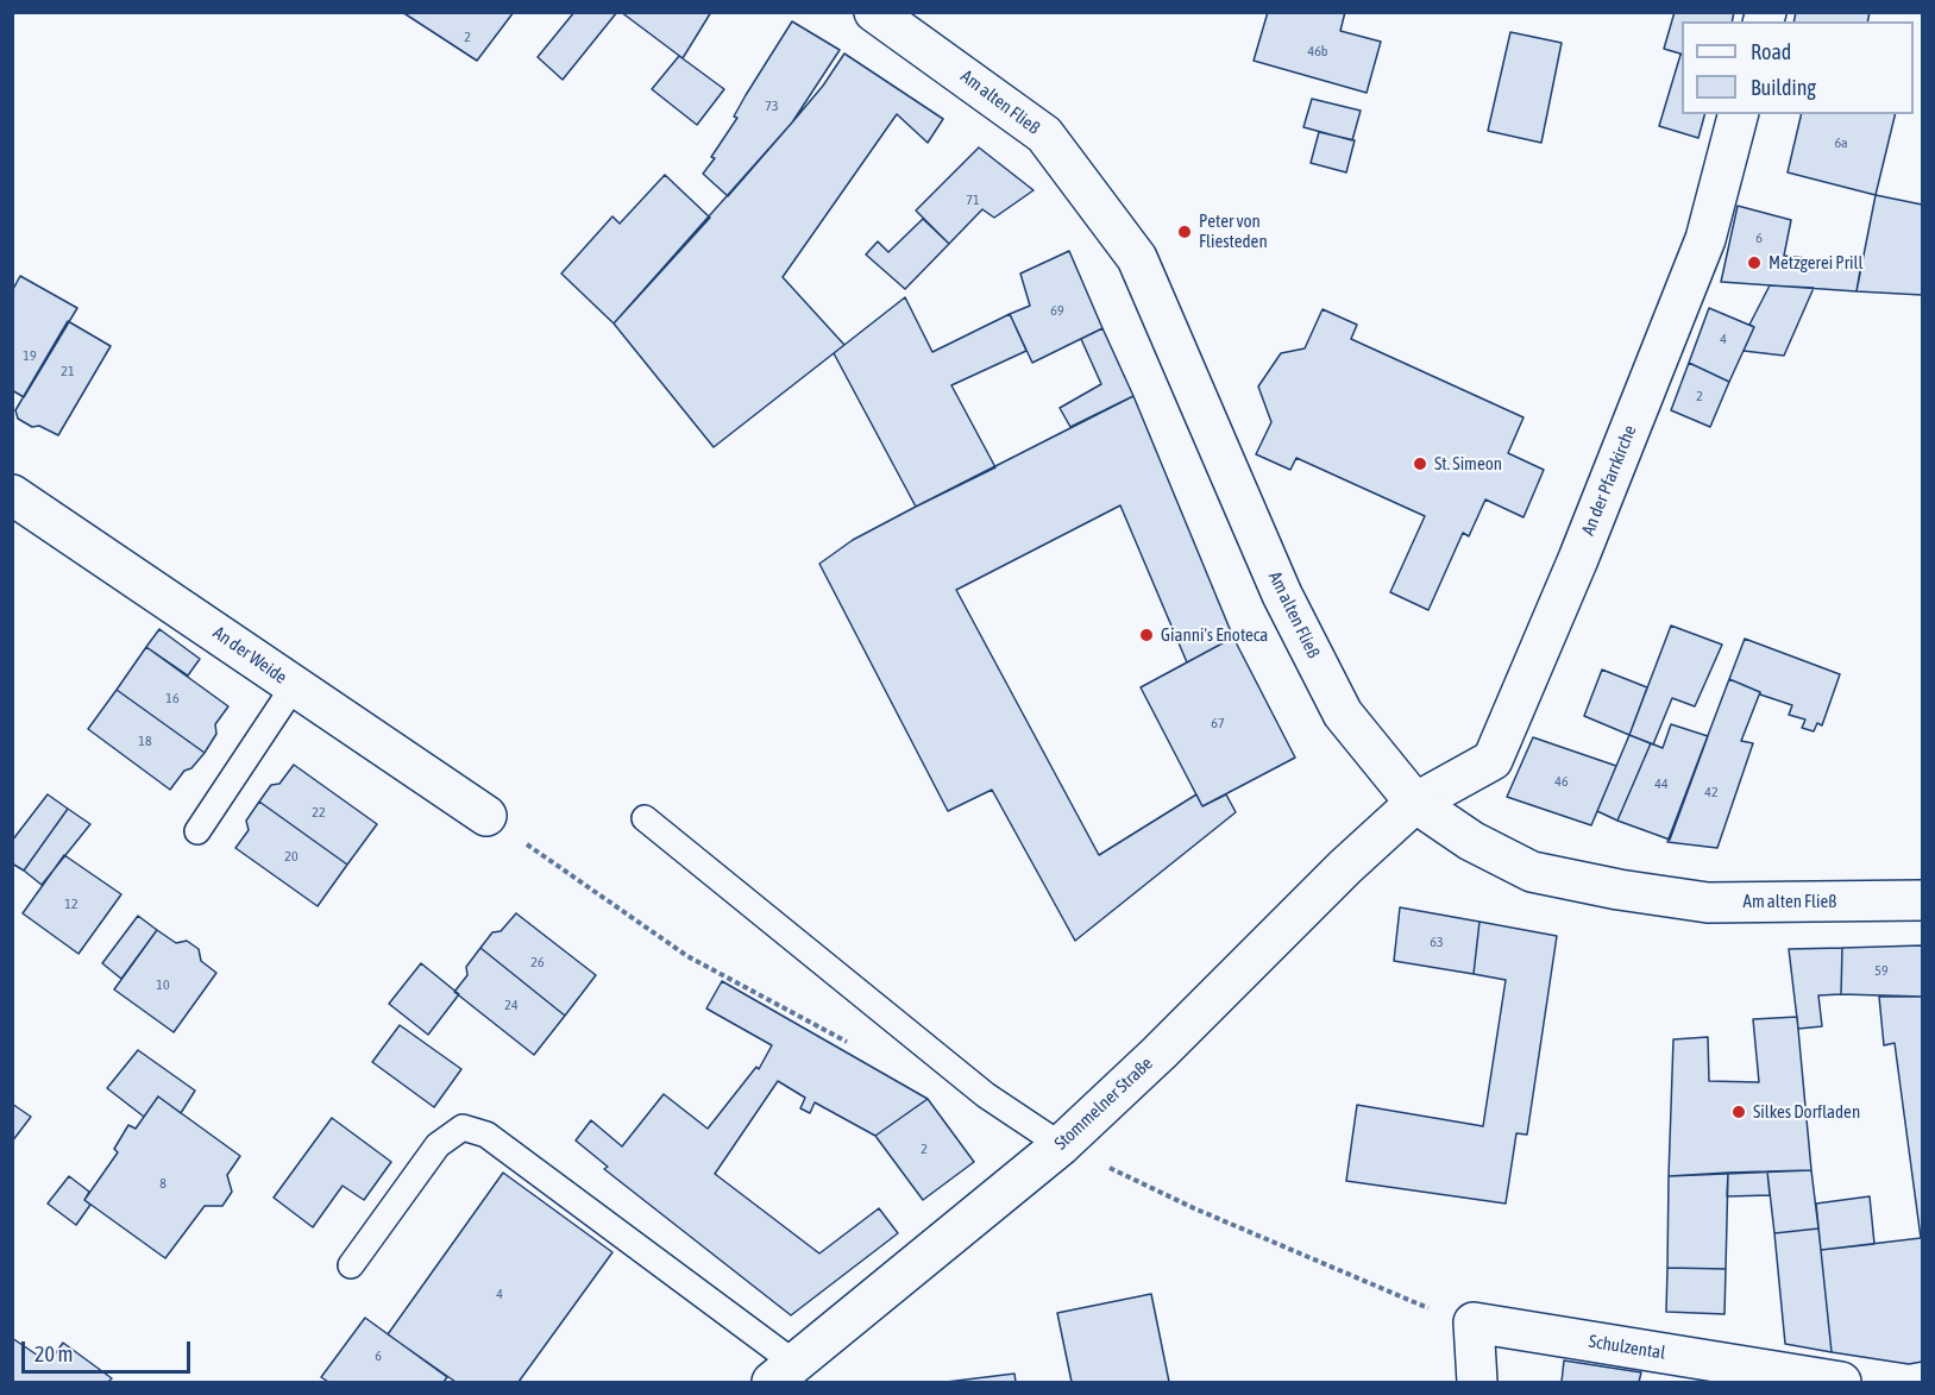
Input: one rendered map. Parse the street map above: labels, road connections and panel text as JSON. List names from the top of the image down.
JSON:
{
  "streets": {
    "main road": [
      "Am alten Fließ",
      "An der Pfarrkirche",
      "An der Weide",
      "Stommelner Straße",
      "Schulzental"
    ]
  },
  "crossings": [
    ["Am alten Fließ", "An der Pfarrkirche"],
    ["Am alten Fließ", "Stommelner Straße"],
    ["An der Pfarrkirche", "Stommelner Straße"]
  ],
  "places": [
    "Peter von Fliesteden",
    "Metzgerei Prill",
    "St. Simeon",
    "Gianni's Enoteca",
    "Silkes Dorfladen"
  ],
  "house_numbers": [
    "2",
    "46b",
    "73",
    "6a",
    "71",
    "6",
    "69",
    "4",
    "19",
    "21",
    "2",
    "16",
    "67",
    "18",
    "46",
    "44",
    "42",
    "22",
    "20",
    "12",
    "63",
    "26",
    "59",
    "10",
    "24",
    "2",
    "8",
    "4",
    "6"
  ],
  "legend": ["Road", "Building"],
  "scale_bar": "20 m"
}
